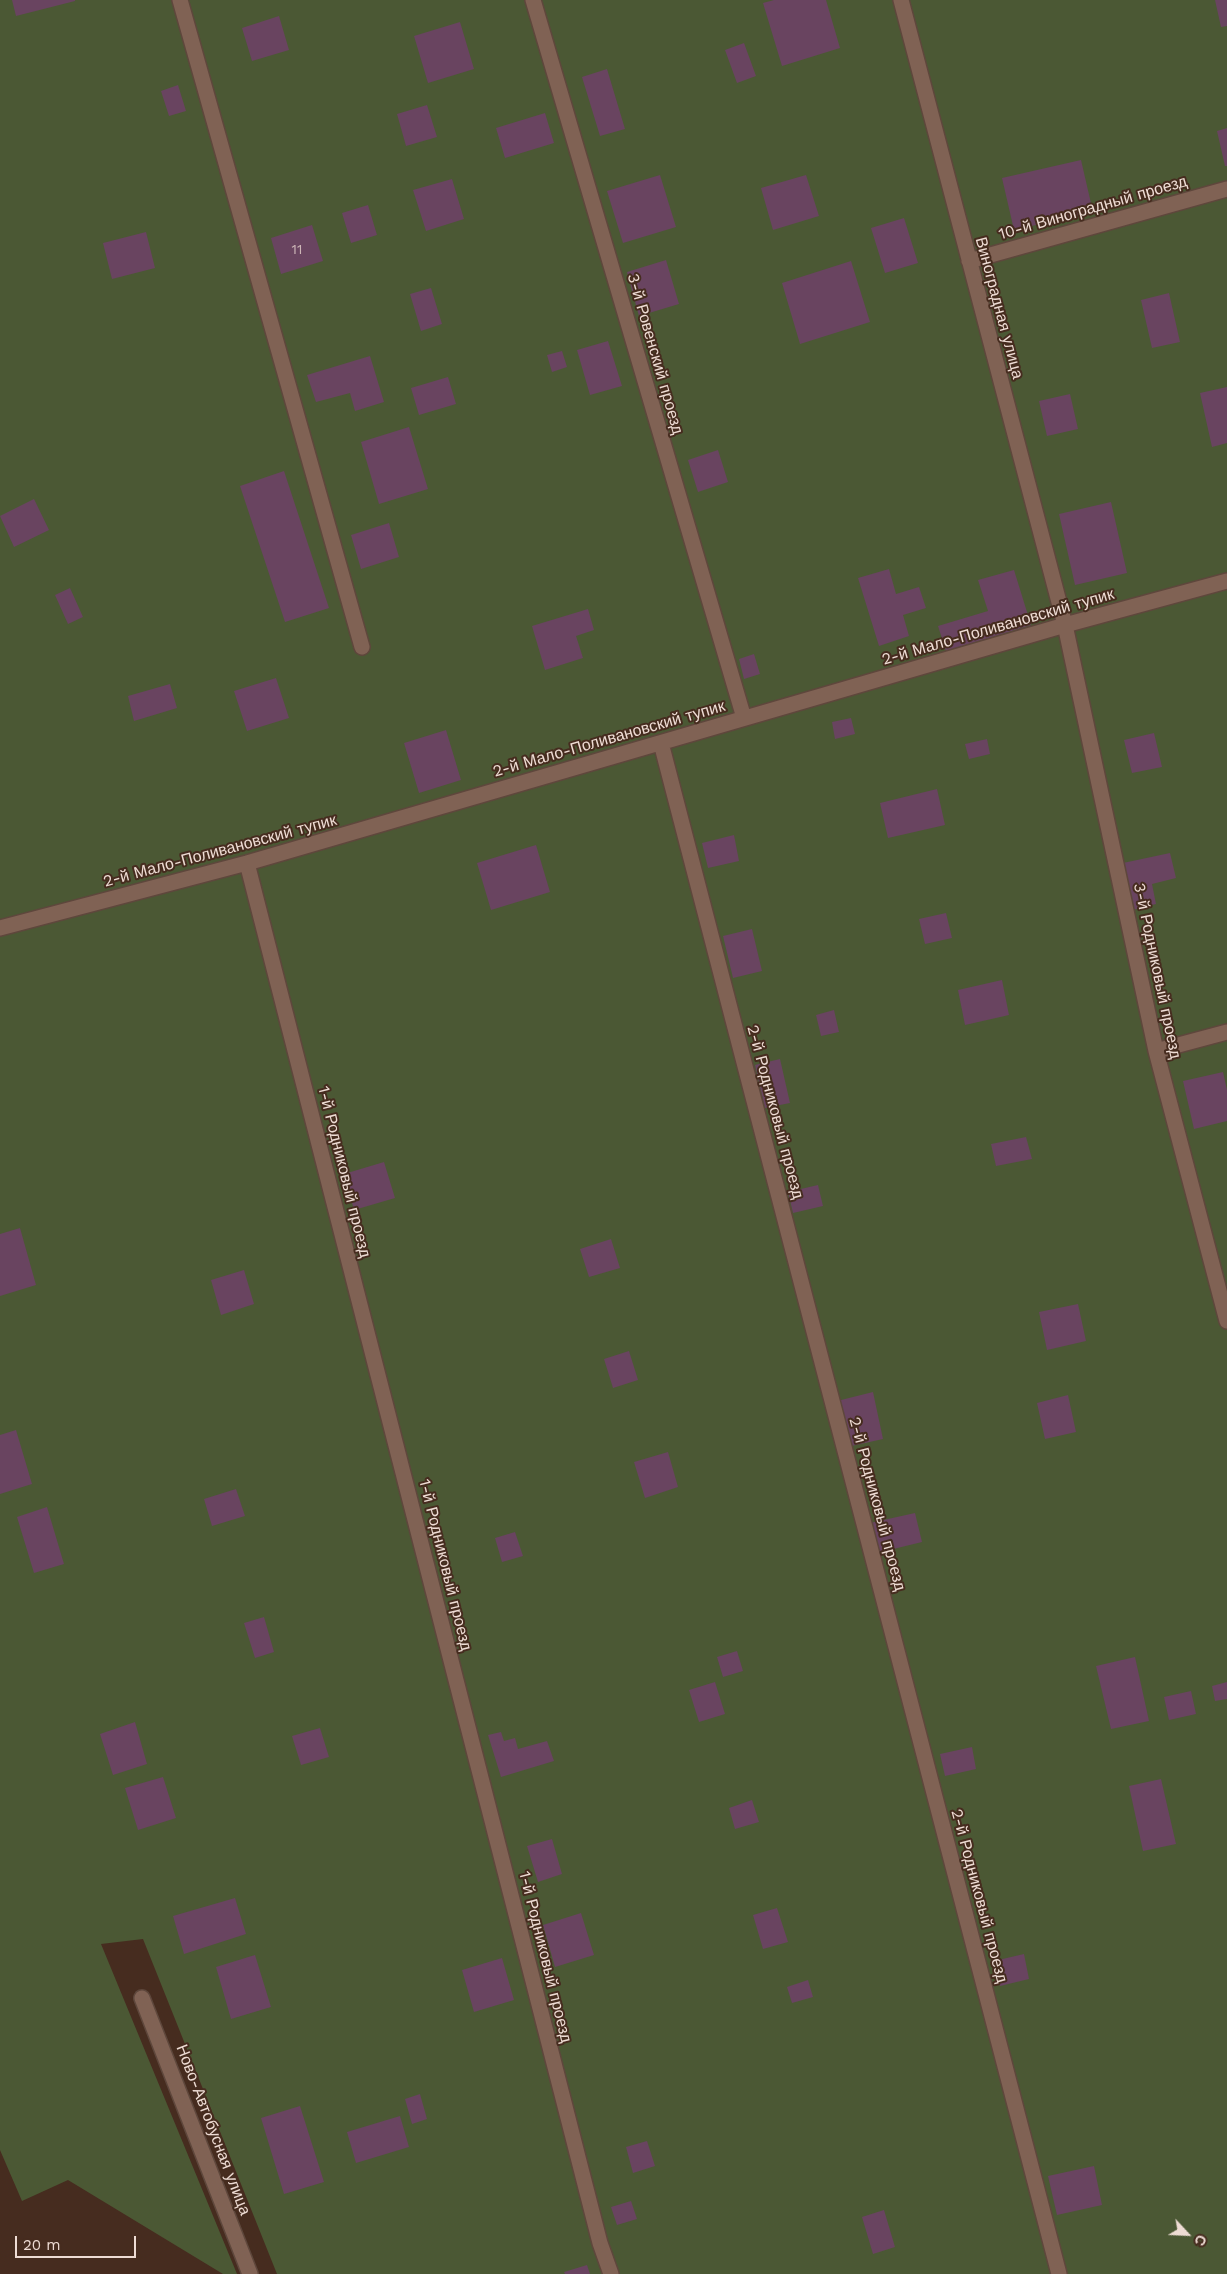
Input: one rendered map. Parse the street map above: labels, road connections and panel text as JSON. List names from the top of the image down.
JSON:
{
  "streets": {
    "street": [
      "10-й Виноградный проезд",
      "Виноградная улица",
      "3-й Ровенский проезд",
      "2-й Мало-Поливановский тупик",
      "3-й Родниковый проезд",
      "2-й Родниковый проезд",
      "1-й Родниковый проезд",
      "Ново-Автобусная улица"
    ]
  },
  "crossings": [
    ["10-й Виноградный проезд", "Виноградная улица"],
    ["Виноградная улица", "2-й Мало-Поливановский тупик"],
    ["Виноградная улица", "3-й Родниковый проезд"],
    ["3-й Ровенский проезд", "2-й Мало-Поливановский тупик"],
    ["2-й Мало-Поливановский тупик", "3-й Родниковый проезд"],
    ["2-й Мало-Поливановский тупик", "2-й Родниковый проезд"],
    ["2-й Мало-Поливановский тупик", "1-й Родниковый проезд"]
  ],
  "house_numbers": ["11"],
  "scale_bar": "20 m",
  "north": "bottom right"
}
